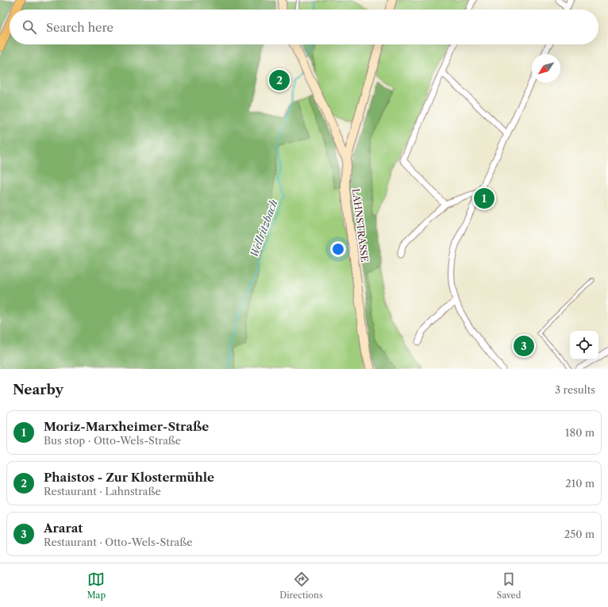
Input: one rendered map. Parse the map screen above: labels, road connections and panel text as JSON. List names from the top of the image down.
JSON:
{
  "streets": {
    "main road": ["LAHNSTRASSE"]
  },
  "water": ["Wellritzbach"],
  "north": "bottom left",
  "page": {
    "search": "Search here",
    "pins": ["2", "1", "3"],
    "heading": ["Nearby", "3 results"],
    "list": [
      {
        "mark": "1",
        "name": "Moriz-Marxheimer-Straße",
        "note": "Bus stop · Otto-Wels-Straße",
        "value": "180 m"
      },
      {
        "mark": "2",
        "name": "Phaistos - Zur Klostermühle",
        "note": "Restaurant · Lahnstraße",
        "value": "210 m"
      },
      {
        "mark": "3",
        "name": "Ararat",
        "note": "Restaurant · Otto-Wels-Straße",
        "value": "250 m"
      }
    ],
    "nav": ["Map", "Directions", "Saved"]
  }
}
